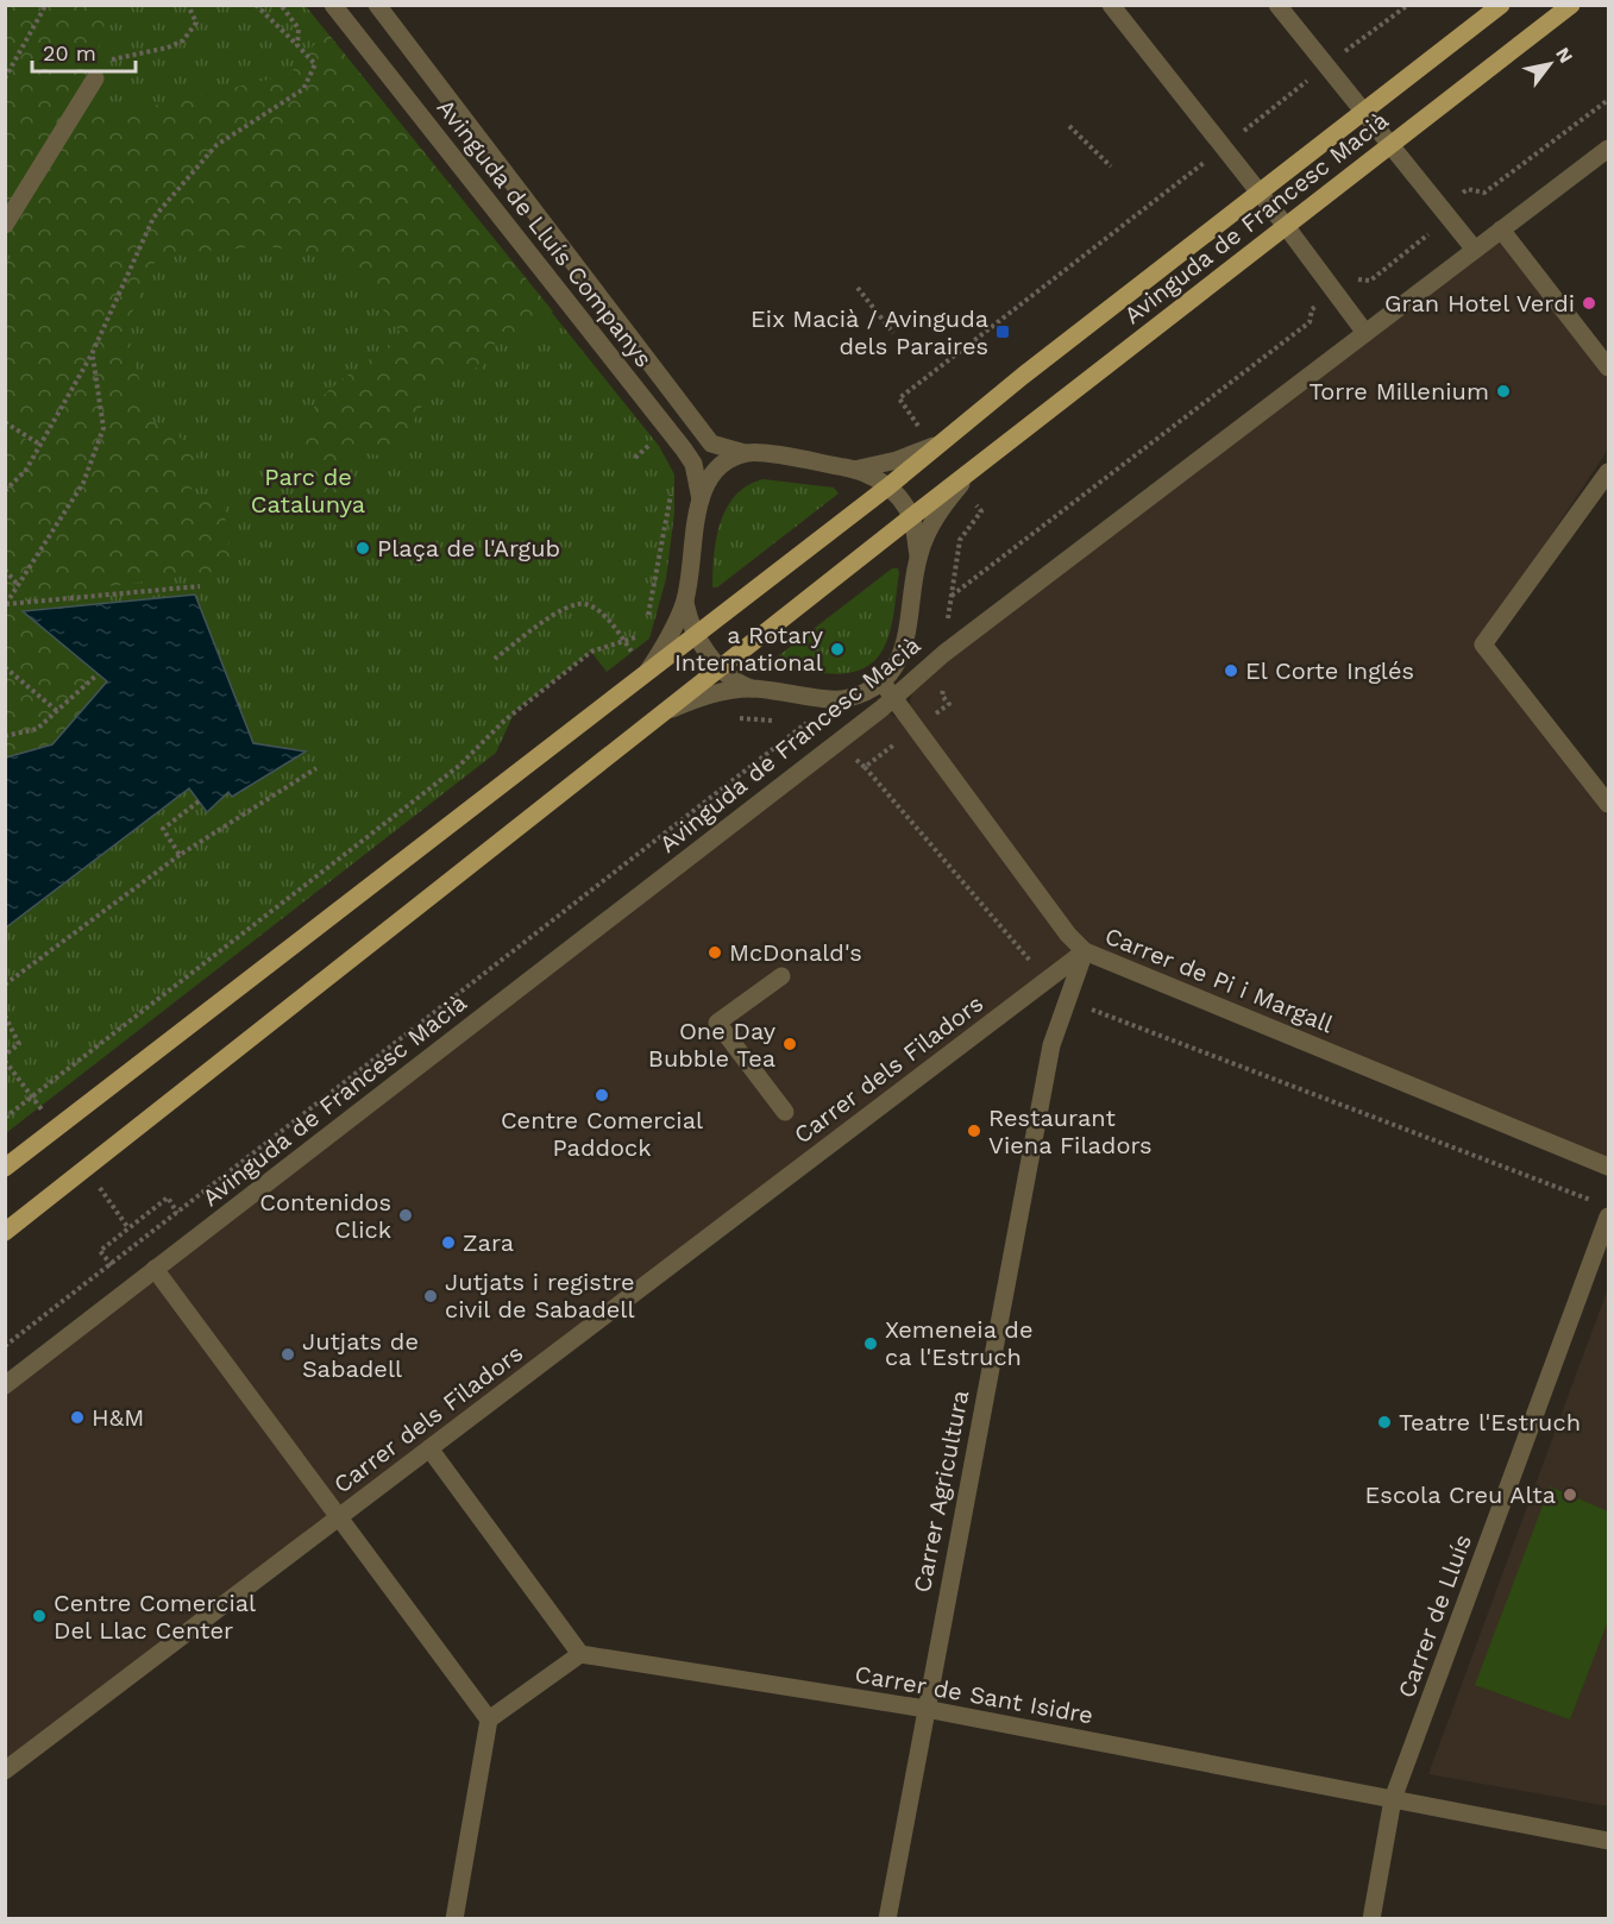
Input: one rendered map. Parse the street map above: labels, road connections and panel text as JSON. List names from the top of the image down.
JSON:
{
  "streets": {
    "main road": ["Avinguda de Francesc Macià"],
    "street": [
      "Avinguda de Lluís Companys",
      "Carrer de Pi i Margall",
      "Carrer dels Filadors",
      "Carrer Agricultura",
      "Carrer de Lluís",
      "Carrer de Sant Isidre"
    ]
  },
  "crossings": [
    ["Avinguda de Francesc Macià", "Avinguda de Lluís Companys"],
    ["Avinguda de Francesc Macià", "Carrer de Pi i Margall"],
    ["Carrer de Pi i Margall", "Carrer dels Filadors"],
    ["Carrer de Pi i Margall", "Carrer Agricultura"],
    ["Carrer dels Filadors", "Carrer Agricultura"],
    ["Carrer Agricultura", "Carrer de Sant Isidre"],
    ["Carrer de Lluís", "Carrer de Sant Isidre"]
  ],
  "parks": ["Parc de Catalunya"],
  "places": {
    "other": [
      "Gran Hotel Verdi",
      "Torre Millenium",
      "Plaça de l'Argub",
      "a Rotary International",
      "El Corte Inglés",
      "McDonald's",
      "One Day Bubble Tea",
      "Centre Comercial Paddock",
      "Restaurant Viena Filadors",
      "Contenidos Click",
      "Zara",
      "Jutjats i registre civil de Sabadell",
      "Xemeneia de ca l'Estruch",
      "Jutjats de Sabadell",
      "H&M",
      "Teatre l'Estruch",
      "Escola Creu Alta",
      "Centre Comercial Del Llac Center"
    ],
    "transit": ["Eix Macià / Avinguda dels Paraires"]
  },
  "scale_bar": "20 m",
  "north": "top right"
}
